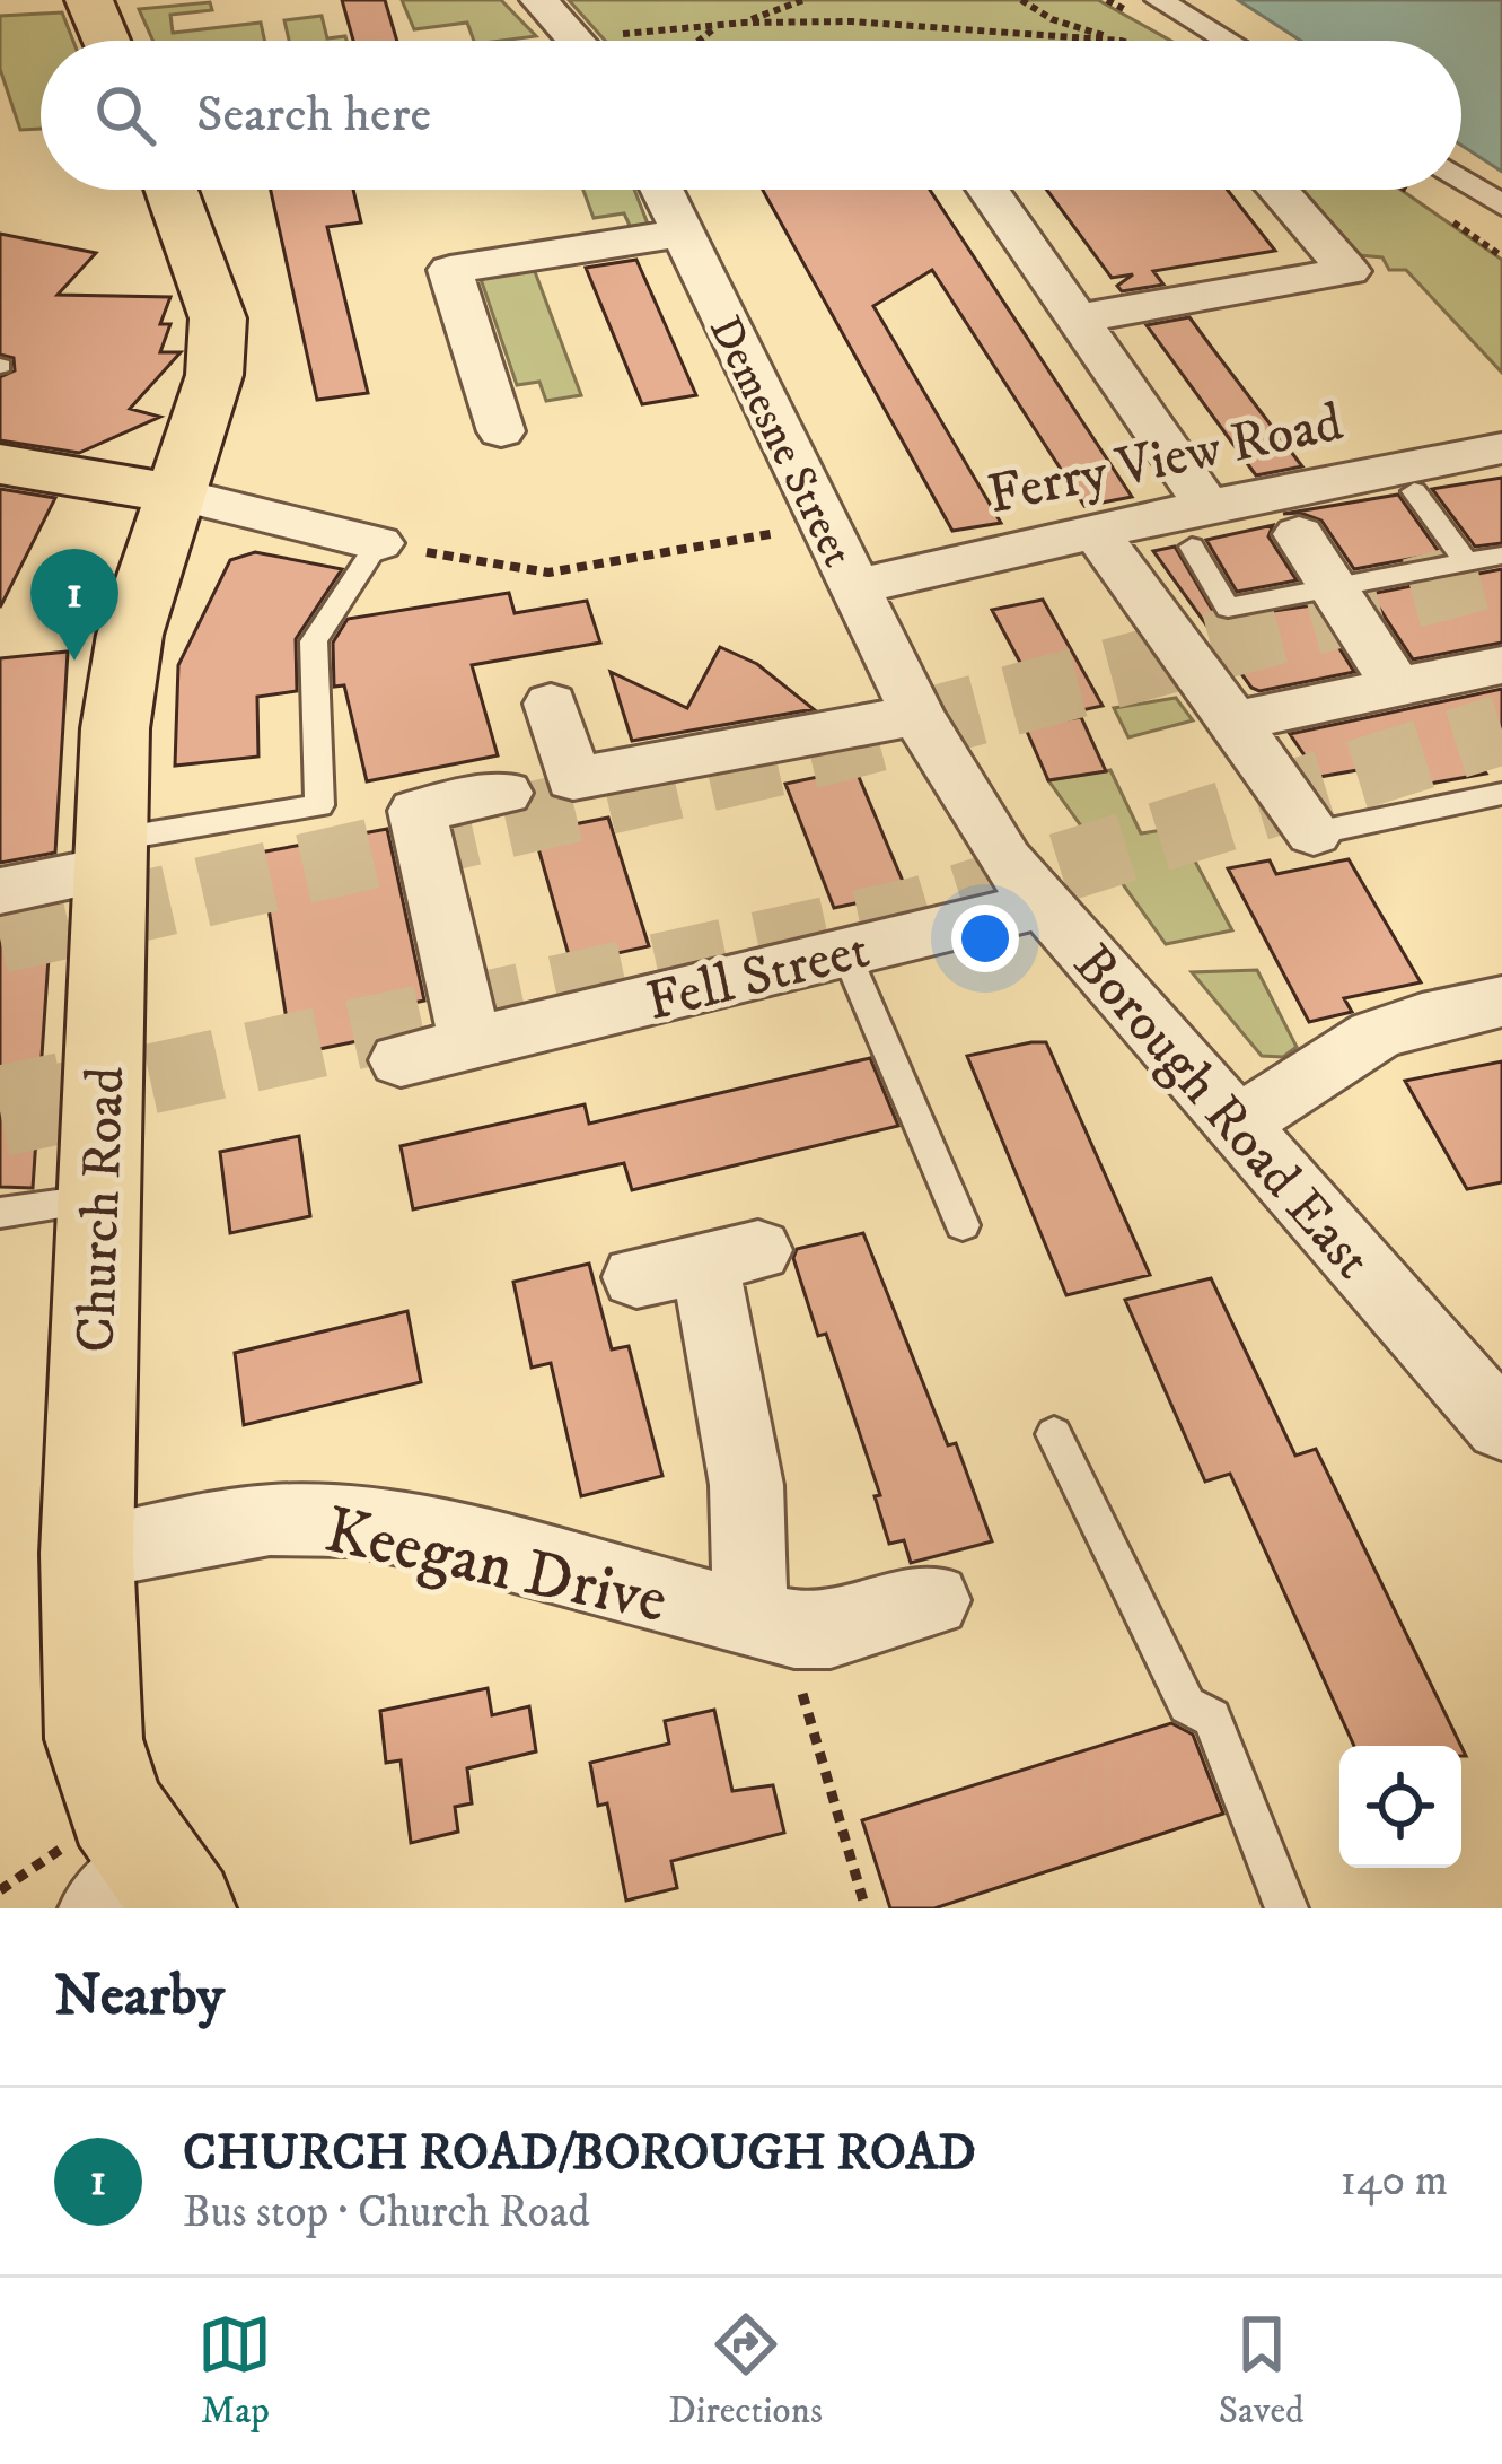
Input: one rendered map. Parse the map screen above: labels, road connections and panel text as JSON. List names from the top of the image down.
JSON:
{
  "streets": {
    "main road": ["Church Road"],
    "street": [
      "Demesne Street",
      "Ferry View Road",
      "Fell Street",
      "Borough Road East",
      "Keegan Drive"
    ]
  },
  "crossings": [
    ["Demesne Street", "Ferry View Road"],
    ["Demesne Street", "Borough Road East"],
    ["Fell Street", "Borough Road East"],
    ["Church Road", "Keegan Drive"]
  ],
  "page": {
    "search": "Search here",
    "pins": "1",
    "heading": "Nearby",
    "list": [
      {
        "mark": "1",
        "name": "CHURCH ROAD/BOROUGH ROAD",
        "note": "Bus stop · Church Road",
        "value": "140 m"
      }
    ],
    "nav": ["Map", "Directions", "Saved"]
  }
}
